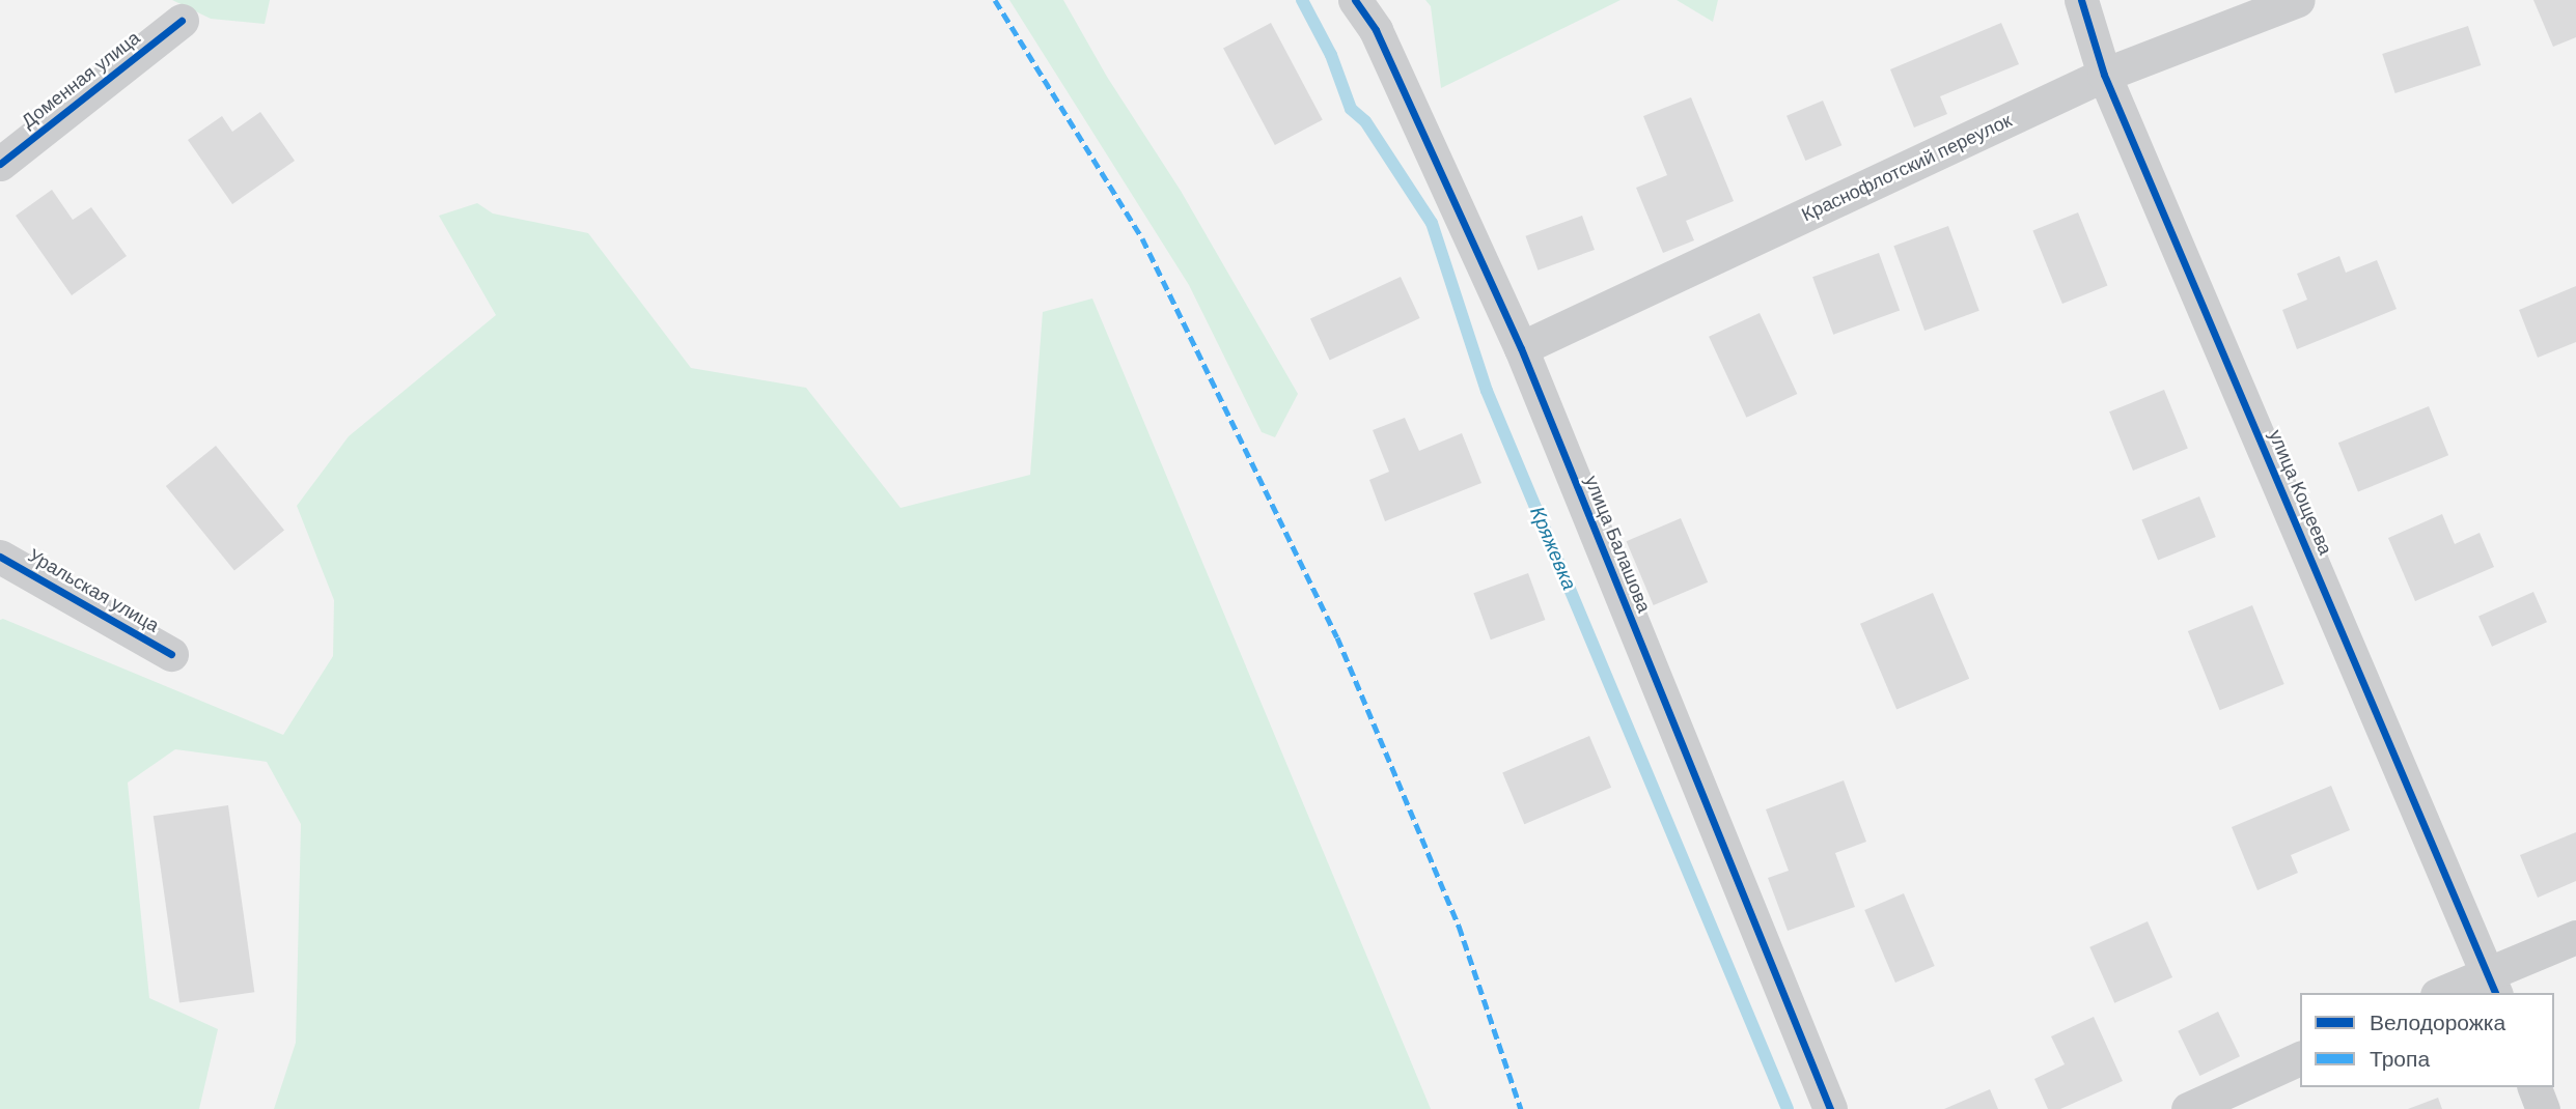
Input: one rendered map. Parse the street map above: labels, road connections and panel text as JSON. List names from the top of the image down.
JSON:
{
  "streets": {
    "street": [
      "Доменная улица",
      "Краснофлотский переулок",
      "улица Кощеева",
      "улица Балашова",
      "Уральская улица"
    ]
  },
  "crossings": [
    ["Краснофлотский переулок", "улица Кощеева"],
    ["Краснофлотский переулок", "улица Балашова"]
  ],
  "water": ["Кряжевка"],
  "legend": ["Велодорожка", "Тропа"]
}
